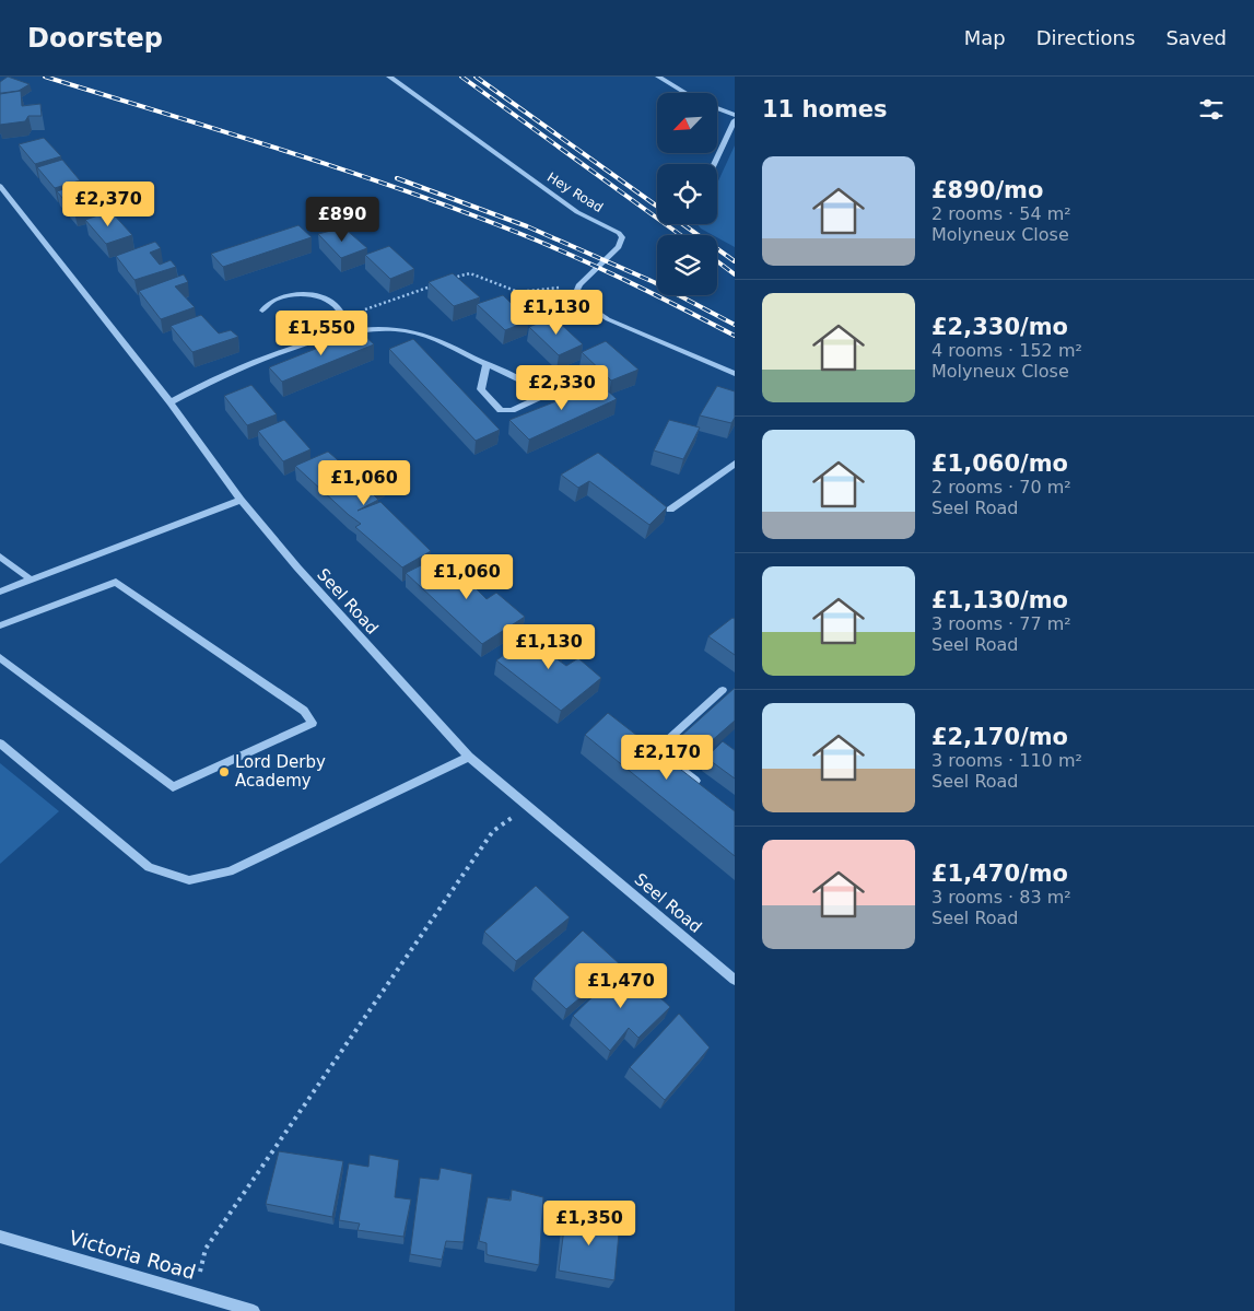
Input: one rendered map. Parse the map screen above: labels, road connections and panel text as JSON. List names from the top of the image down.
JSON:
{
  "streets": {
    "street": ["Hey Road", "Seel Road", "Victoria Road"]
  },
  "places": ["Lord Derby Academy"],
  "north": "bottom left",
  "page": {
    "header": "Doorstep",
    "nav": ["Map", "Directions", "Saved"],
    "heading": "11 homes",
    "list": [
      {
        "name": "£890/mo",
        "note": "2 rooms · 54 m² · Molyneux Close"
      },
      {
        "name": "£2,330/mo",
        "note": "4 rooms · 152 m² · Molyneux Close"
      },
      {
        "name": "£1,060/mo",
        "note": "2 rooms · 70 m² · Seel Road"
      },
      {
        "name": "£1,130/mo",
        "note": "3 rooms · 77 m² · Seel Road"
      },
      {
        "name": "£2,170/mo",
        "note": "3 rooms · 110 m² · Seel Road"
      },
      {
        "name": "£1,470/mo",
        "note": "3 rooms · 83 m² · Seel Road"
      }
    ],
    "price": [
      "£2,370",
      "£890",
      "£1,130",
      "£1,550",
      "£2,330",
      "£1,060",
      "£1,060",
      "£1,130",
      "£2,170",
      "£1,470",
      "£1,350"
    ]
  }
}
